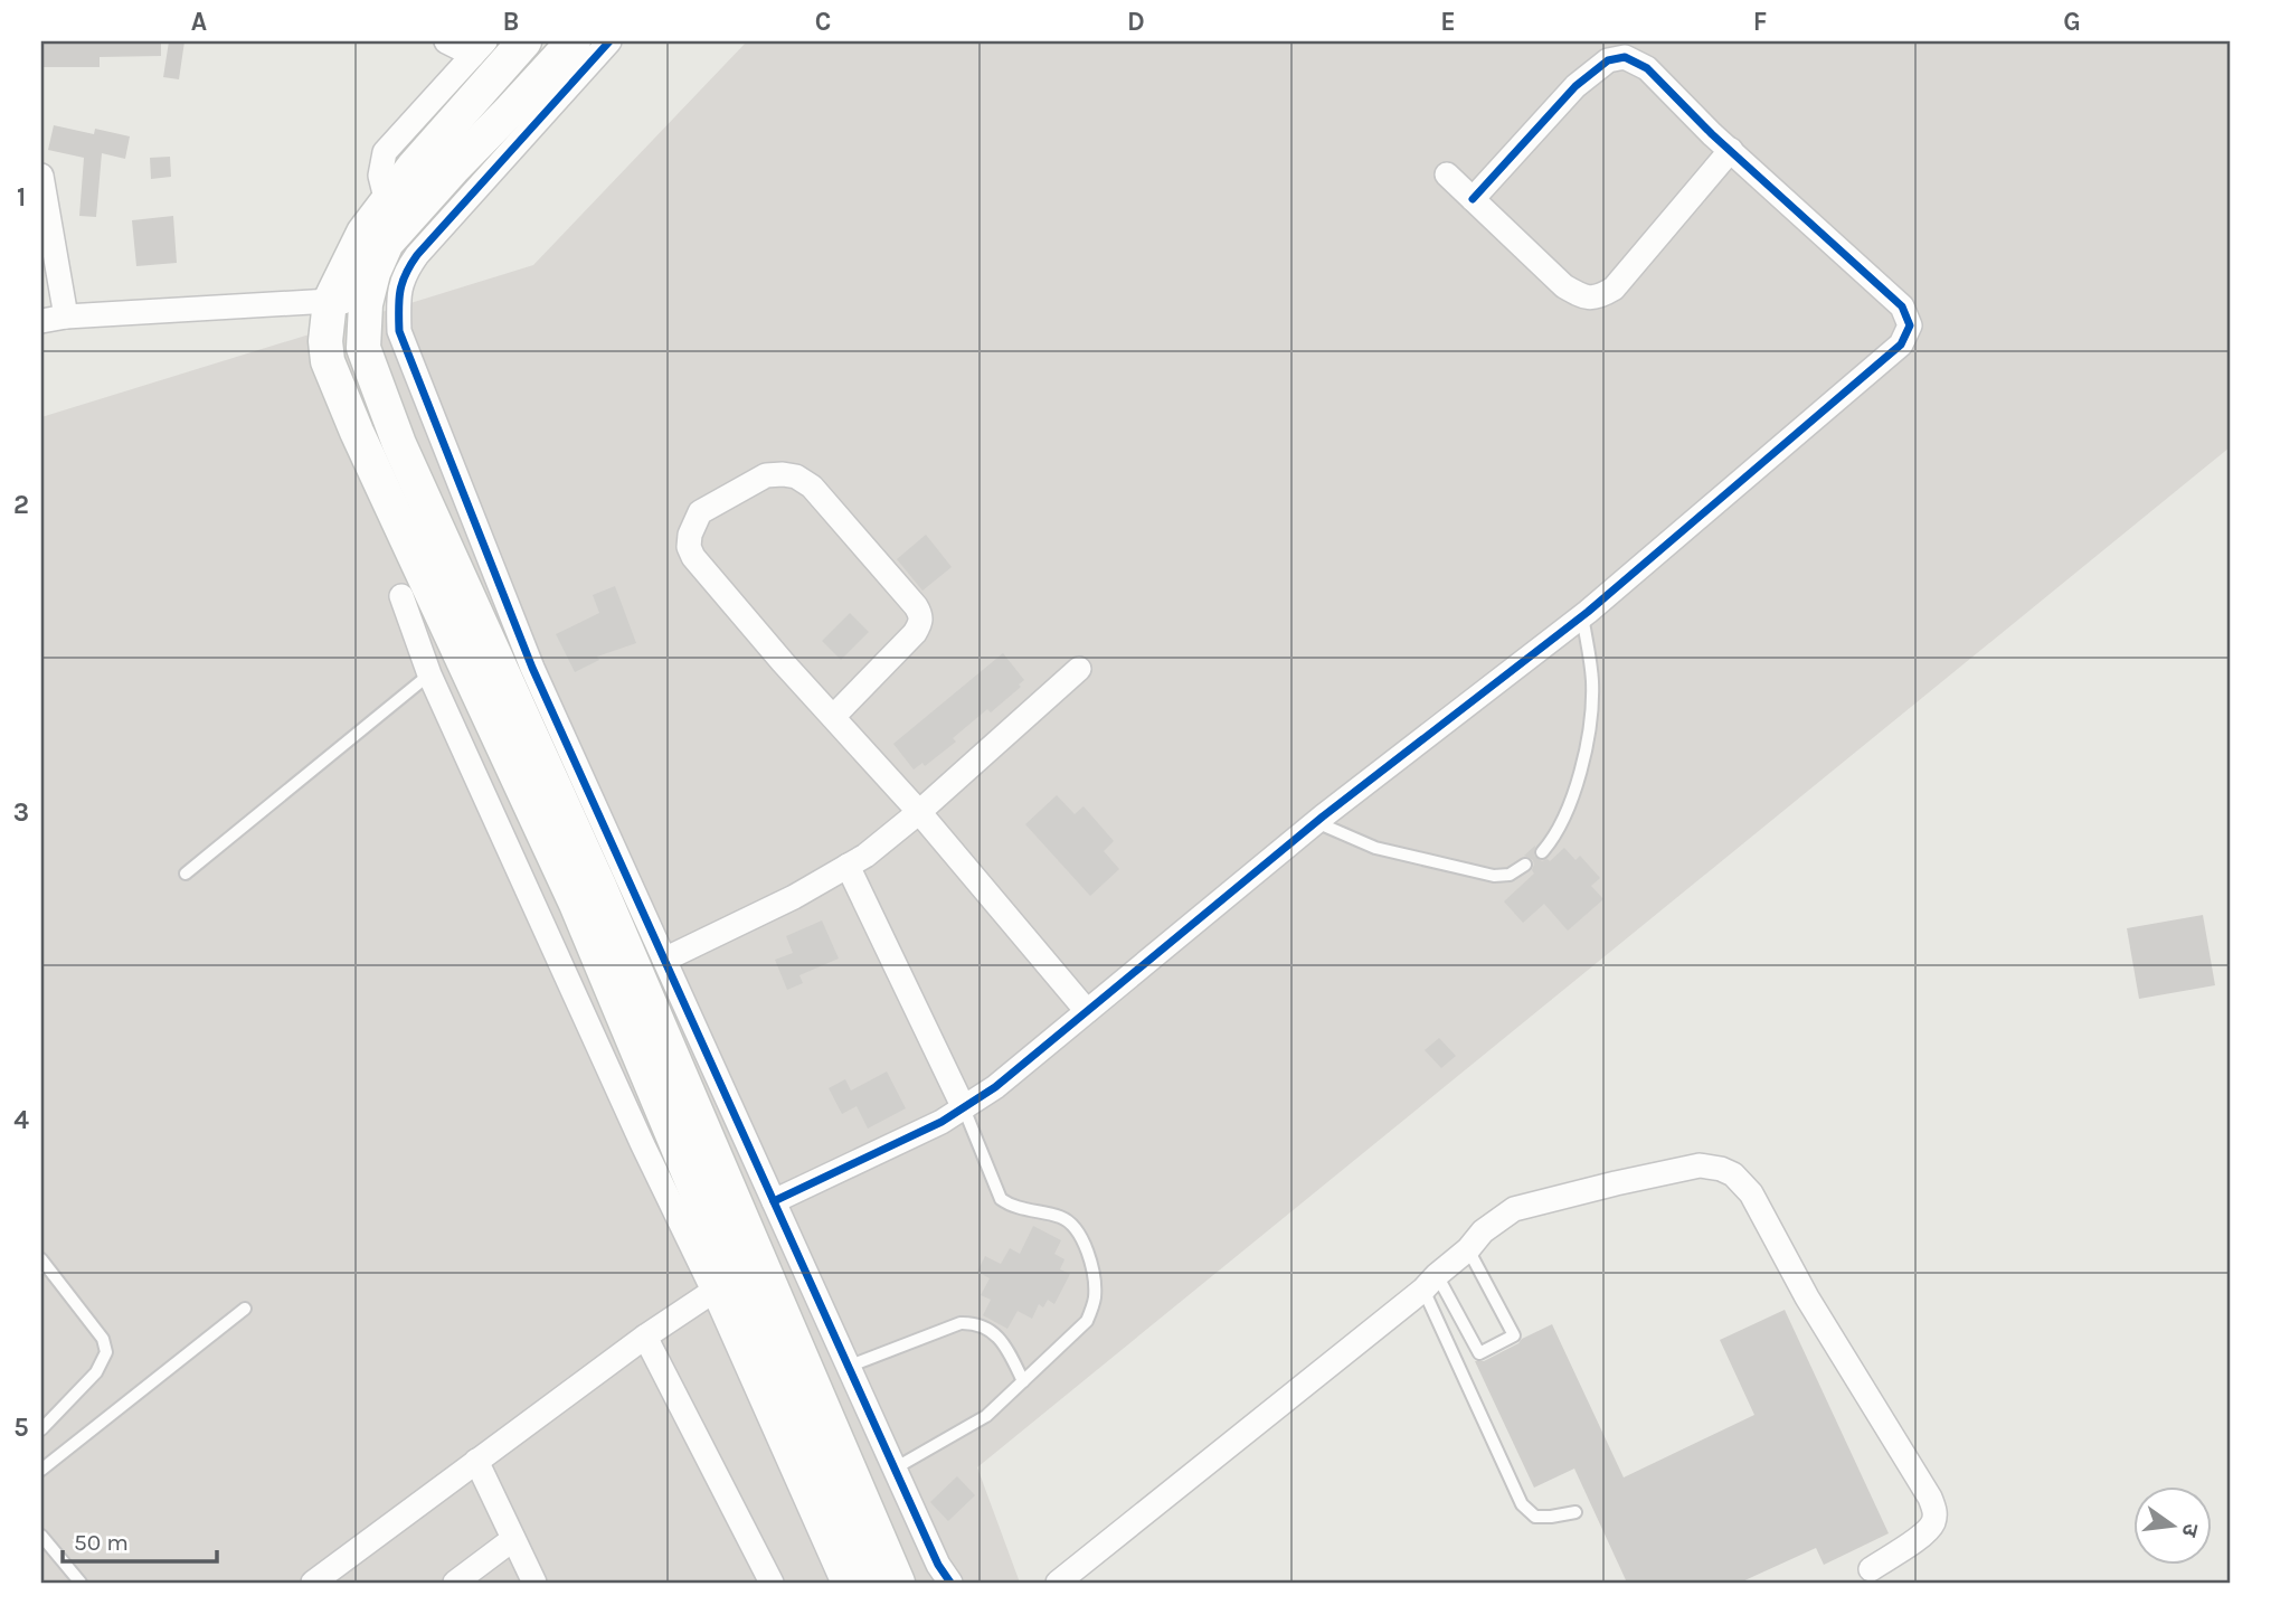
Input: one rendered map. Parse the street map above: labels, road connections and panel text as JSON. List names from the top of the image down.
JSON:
{
  "scale_bar": "50 m",
  "north": "right",
  "grid": {
    "columns": [
      "A",
      "B",
      "C",
      "D",
      "E",
      "F",
      "G"
    ],
    "rows": [
      "1",
      "2",
      "3",
      "4",
      "5"
    ]
  }
}
